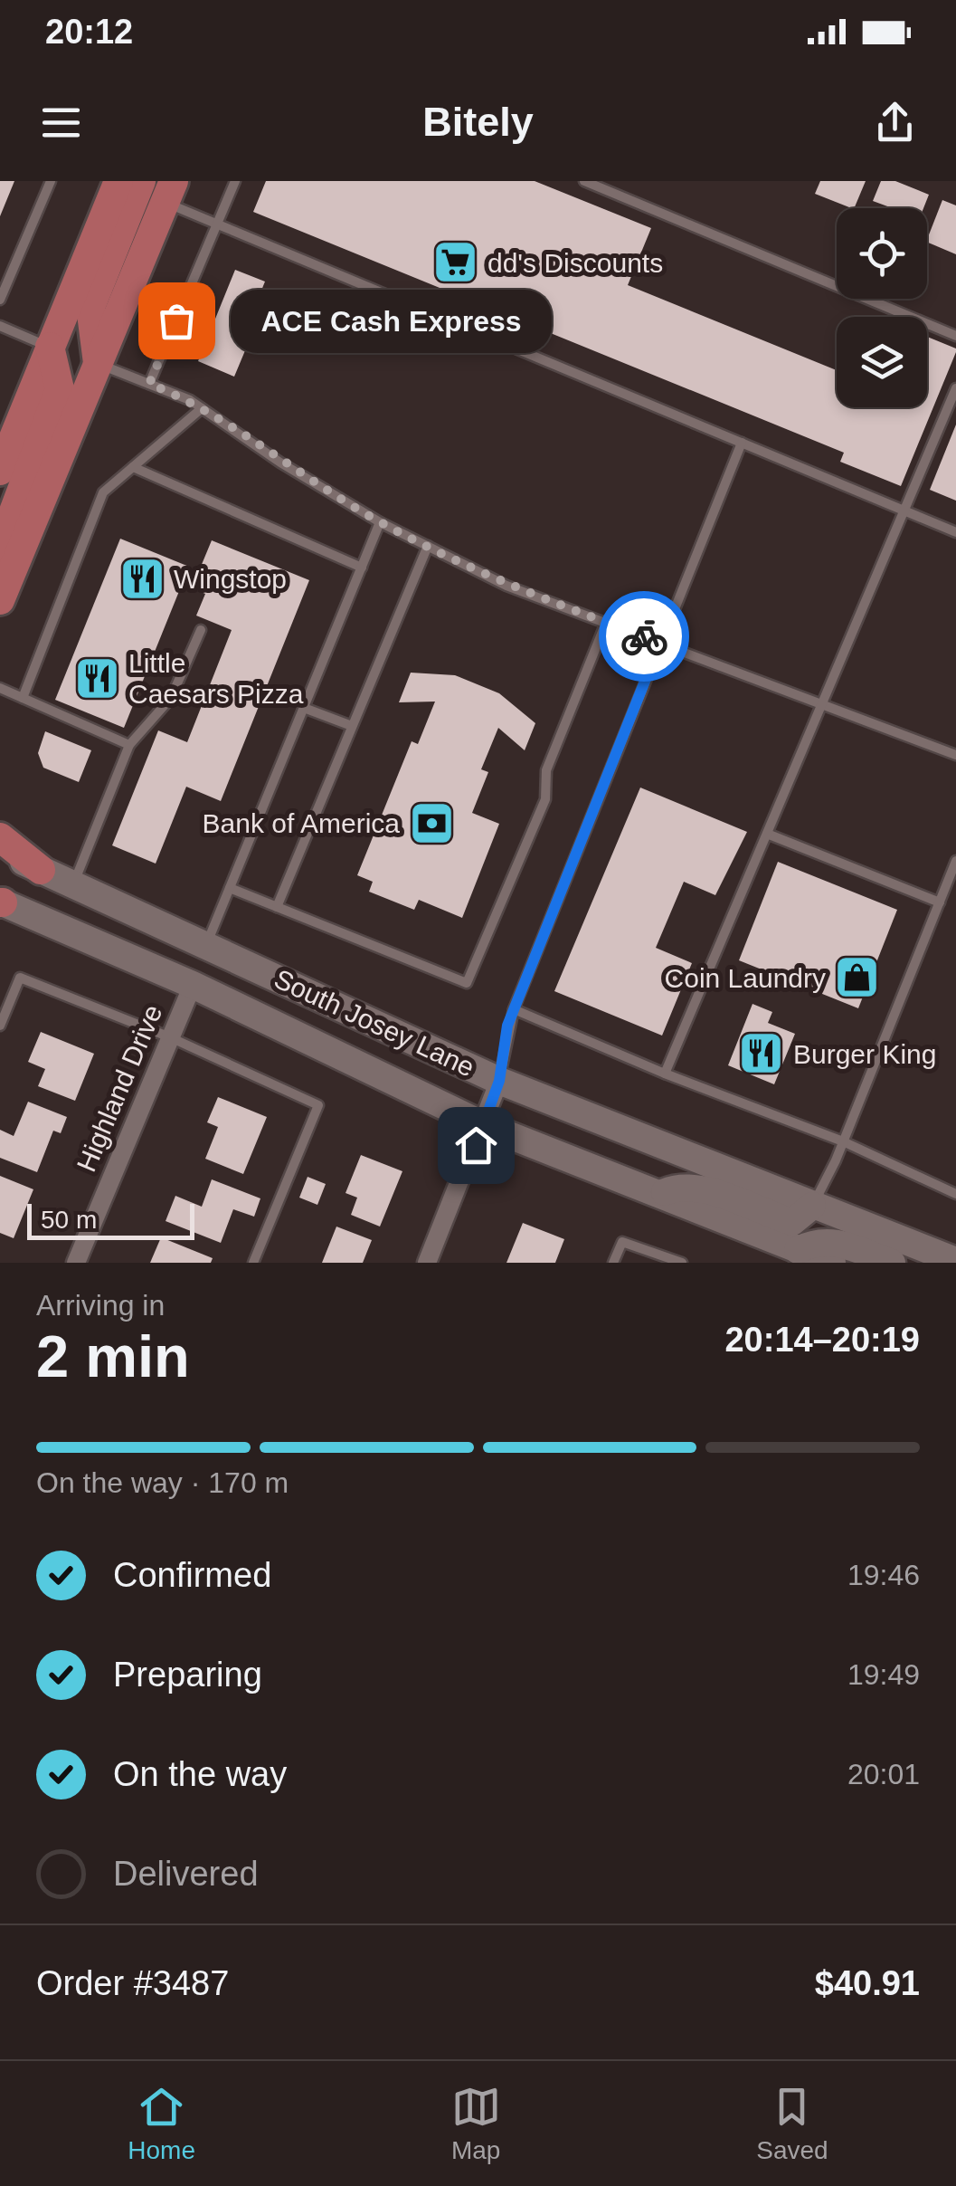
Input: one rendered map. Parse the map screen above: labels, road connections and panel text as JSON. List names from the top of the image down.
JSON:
{
  "streets": {
    "main road": ["South Josey Lane"],
    "street": ["Highland Drive"]
  },
  "crossings": [
    ["South Josey Lane", "Highland Drive"]
  ],
  "places": {
    "supermarket": ["dd's Discounts"],
    "other": ["ACE Cash Express"],
    "restaurant": ["Wingstop", "Little Caesars Pizza", "Burger King"],
    "bank": ["Bank of America"],
    "shop": ["Coin Laundry"]
  },
  "scale_bar": "50 m",
  "page": {
    "status": "20:12",
    "header": "Bitely",
    "bubble": "ACE Cash Express",
    "scale": "50 m",
    "heading": ["2 min", "Arriving in", "20:14–20:19"],
    "panel": ["Order #3487", "$40.91"],
    "bar": "On the way · 170 m",
    "list": [
      ["Confirmed", "19:46"],
      ["Preparing", "19:49"],
      ["On the way", "20:01"],
      "Delivered"
    ],
    "tabs": ["Home", "Map", "Saved"]
  }
}
